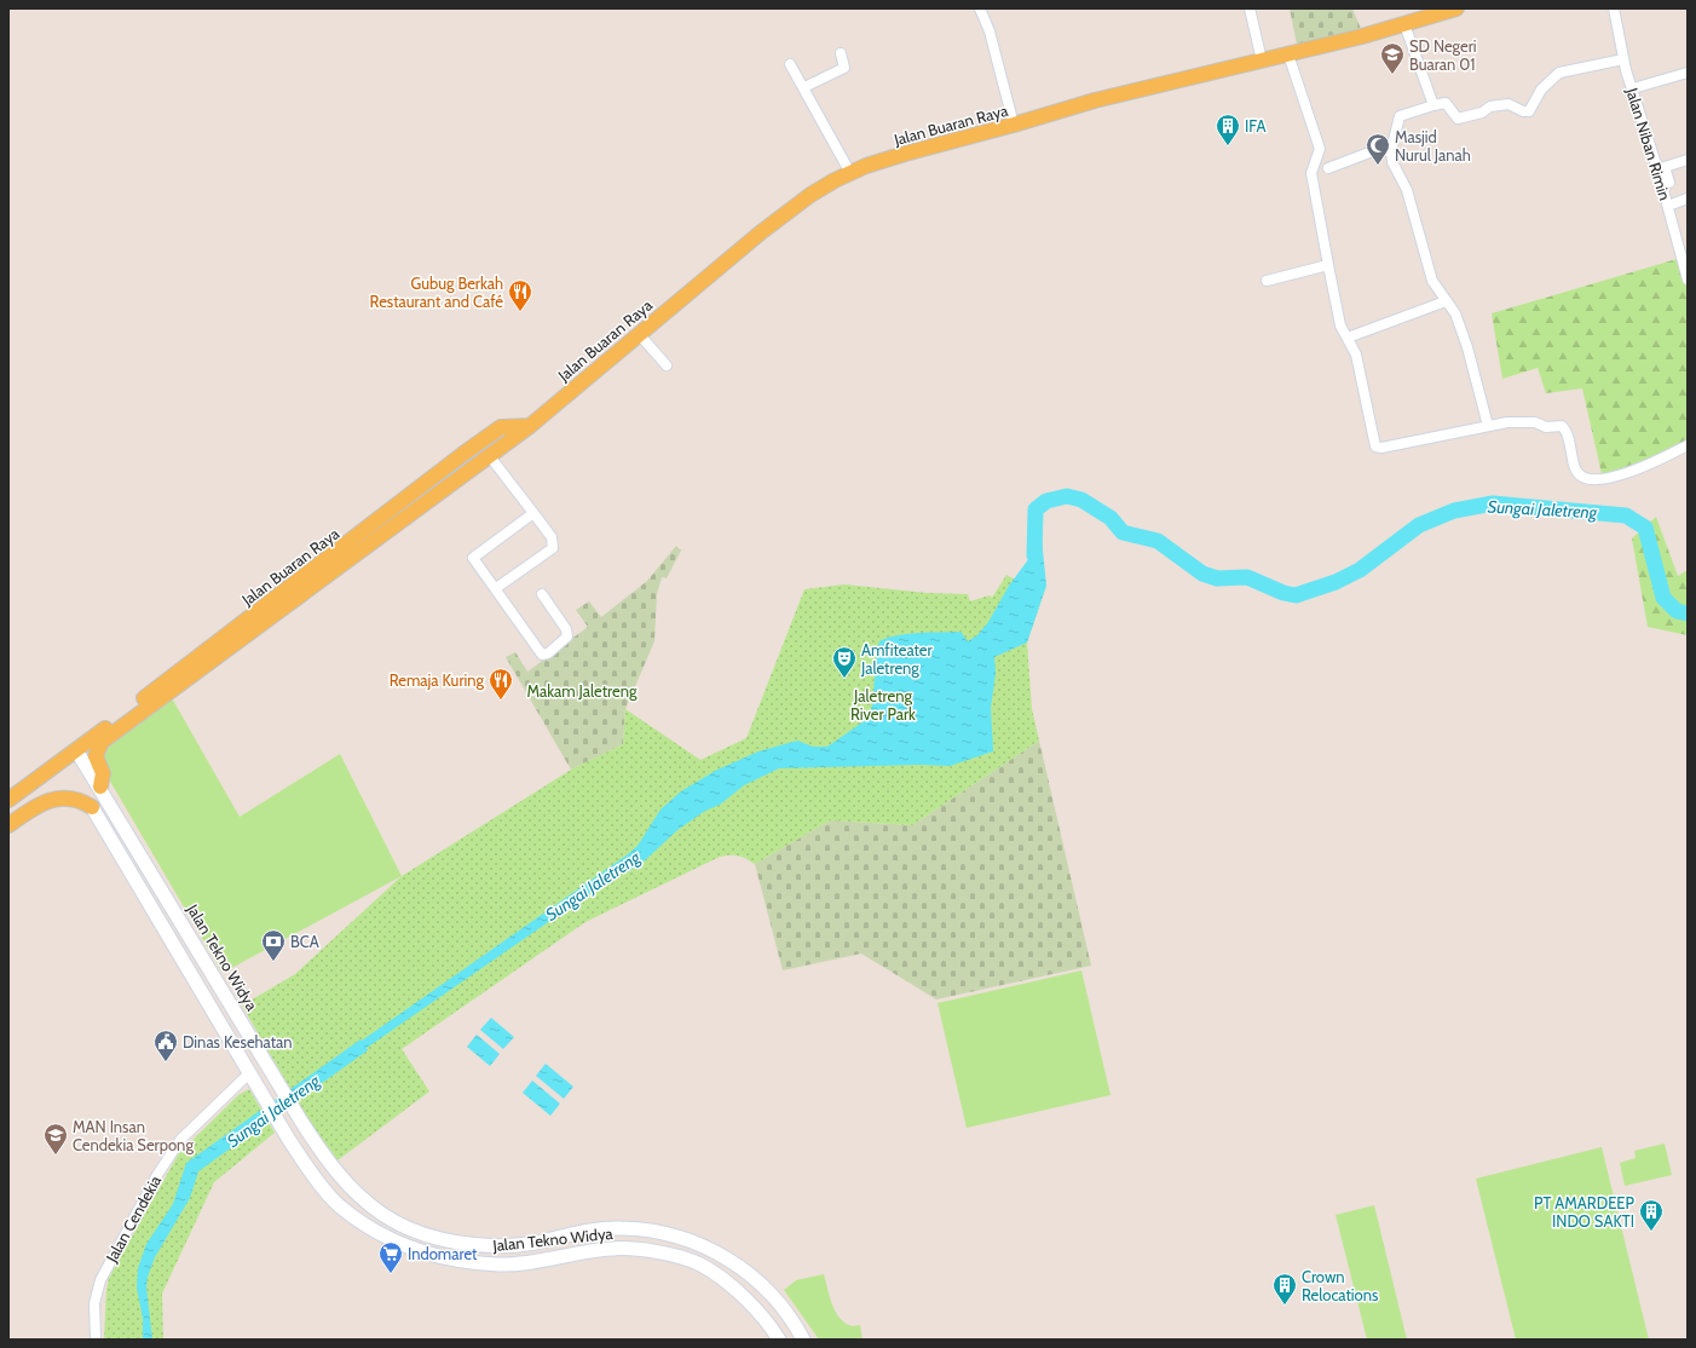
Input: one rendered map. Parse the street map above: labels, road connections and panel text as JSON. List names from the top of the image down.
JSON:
{
  "streets": {
    "main road": ["Jalan Buaran Raya", "Jalan Tekno Widya"],
    "street": ["Jalan Niban Rimin", "Jalan Cendekia"]
  },
  "crossings": [
    ["Jalan Buaran Raya", "Jalan Tekno Widya"],
    ["Jalan Tekno Widya", "Jalan Cendekia"]
  ],
  "water": ["Sungai Jaletreng"],
  "parks": ["Makam Jaletreng", "Jaletreng River Park"],
  "places": {
    "school or university": ["SD Negeri Buaran 01", "MAN Insan Cendekia Serpong"],
    "building": ["IFA", "PT AMARDEEP INDO SAKTI", "Crown Relocations"],
    "mosque": ["Masjid Nurul Janah"],
    "restaurant": ["Gubug Berkah Restaurant and Café", "Remaja Kuring"],
    "theatre": ["Amfiteater Jaletreng"],
    "bank": ["BCA"],
    "public building": ["Dinas Kesehatan"],
    "supermarket": ["Indomaret"]
  }
}
